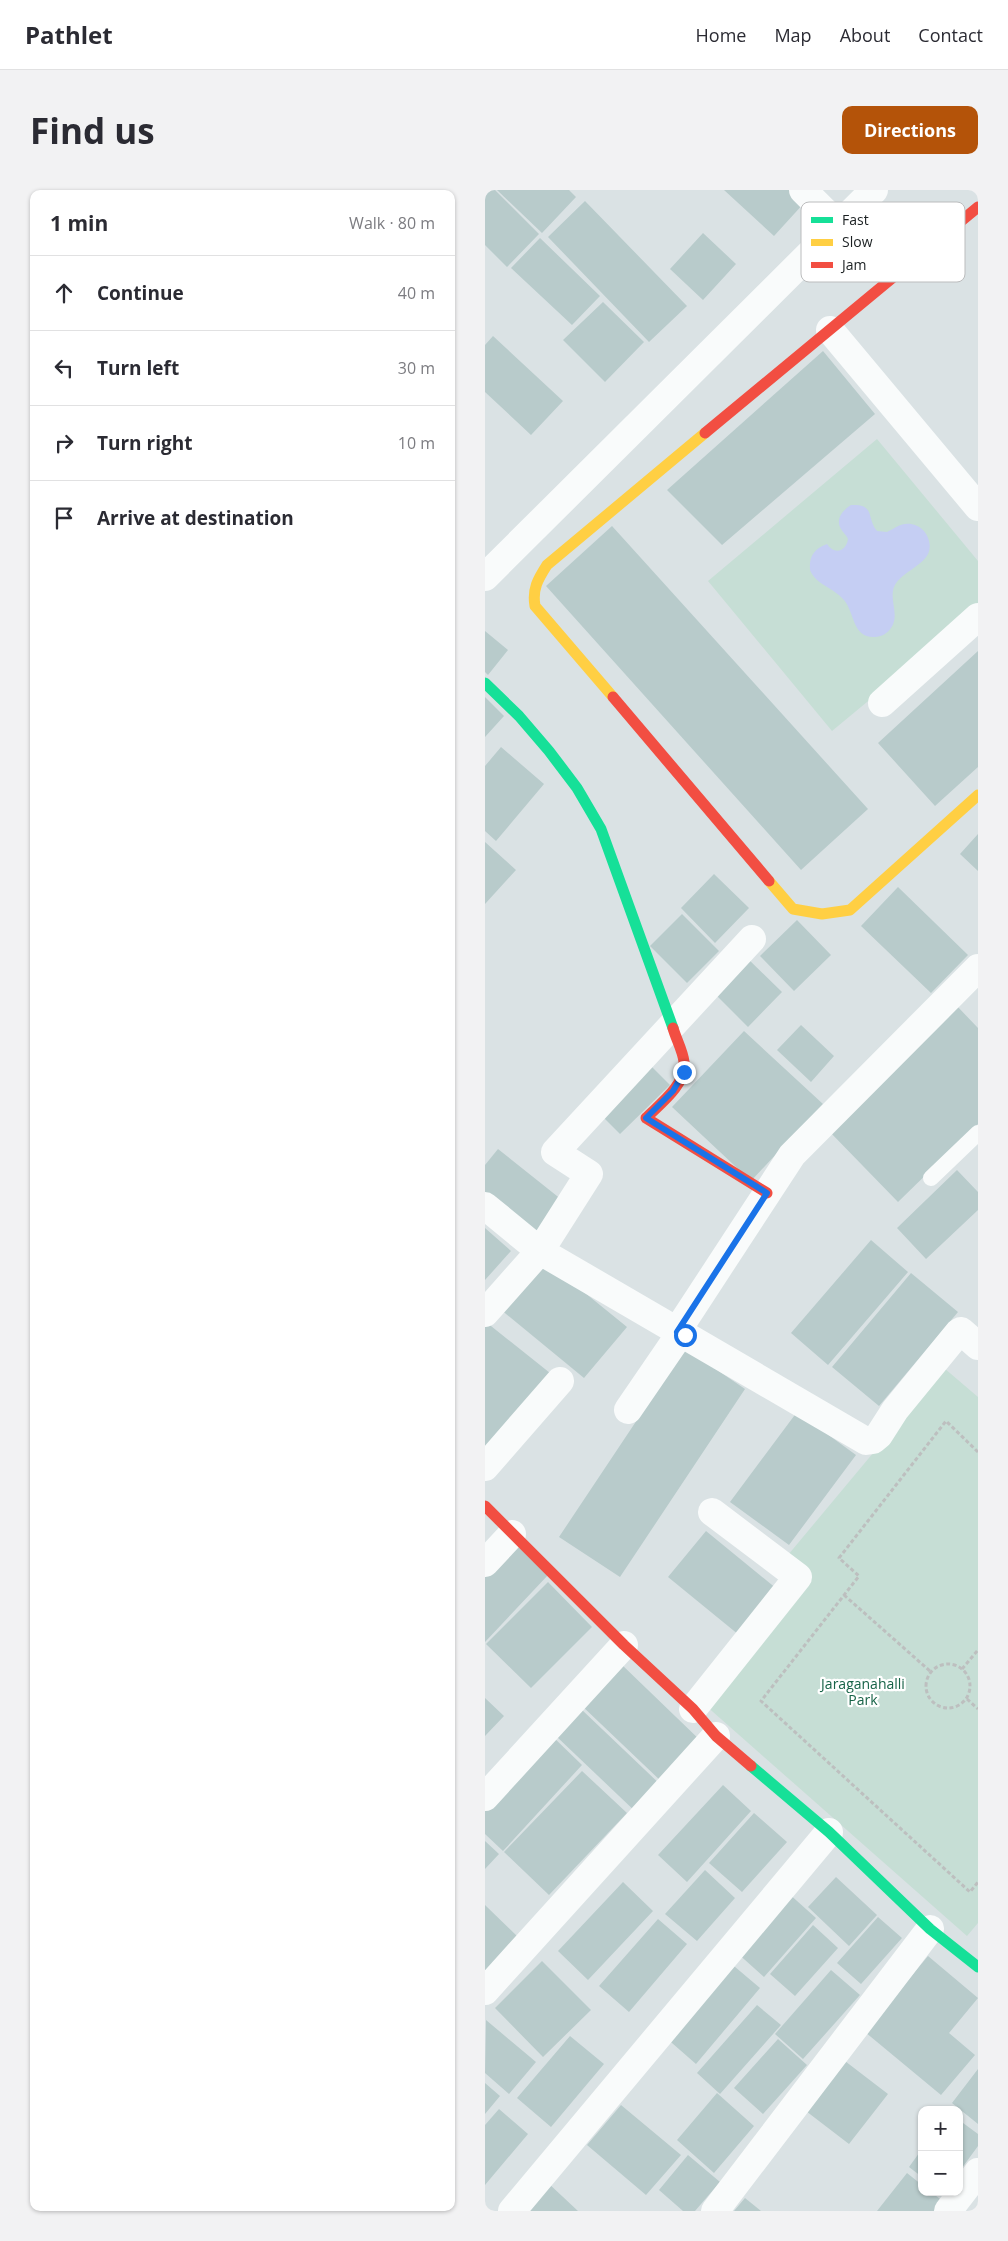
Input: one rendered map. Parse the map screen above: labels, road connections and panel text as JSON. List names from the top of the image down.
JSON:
{
  "parks": ["Jaraganahalli Park"],
  "legend": ["Fast", "Slow", "Jam"],
  "page": {
    "header": "Pathlet",
    "nav": [
      "Home",
      "Map",
      "About",
      "Contact"
    ],
    "buttons": "Directions",
    "title": "Find us",
    "heading": ["1 min", "Walk · 80 m"],
    "list": [
      ["Continue", "40 m"],
      ["Turn left", "30 m"],
      ["Turn right", "10 m"],
      "Arrive at destination"
    ],
    "map_buttons": ["+", "−"]
  }
}
